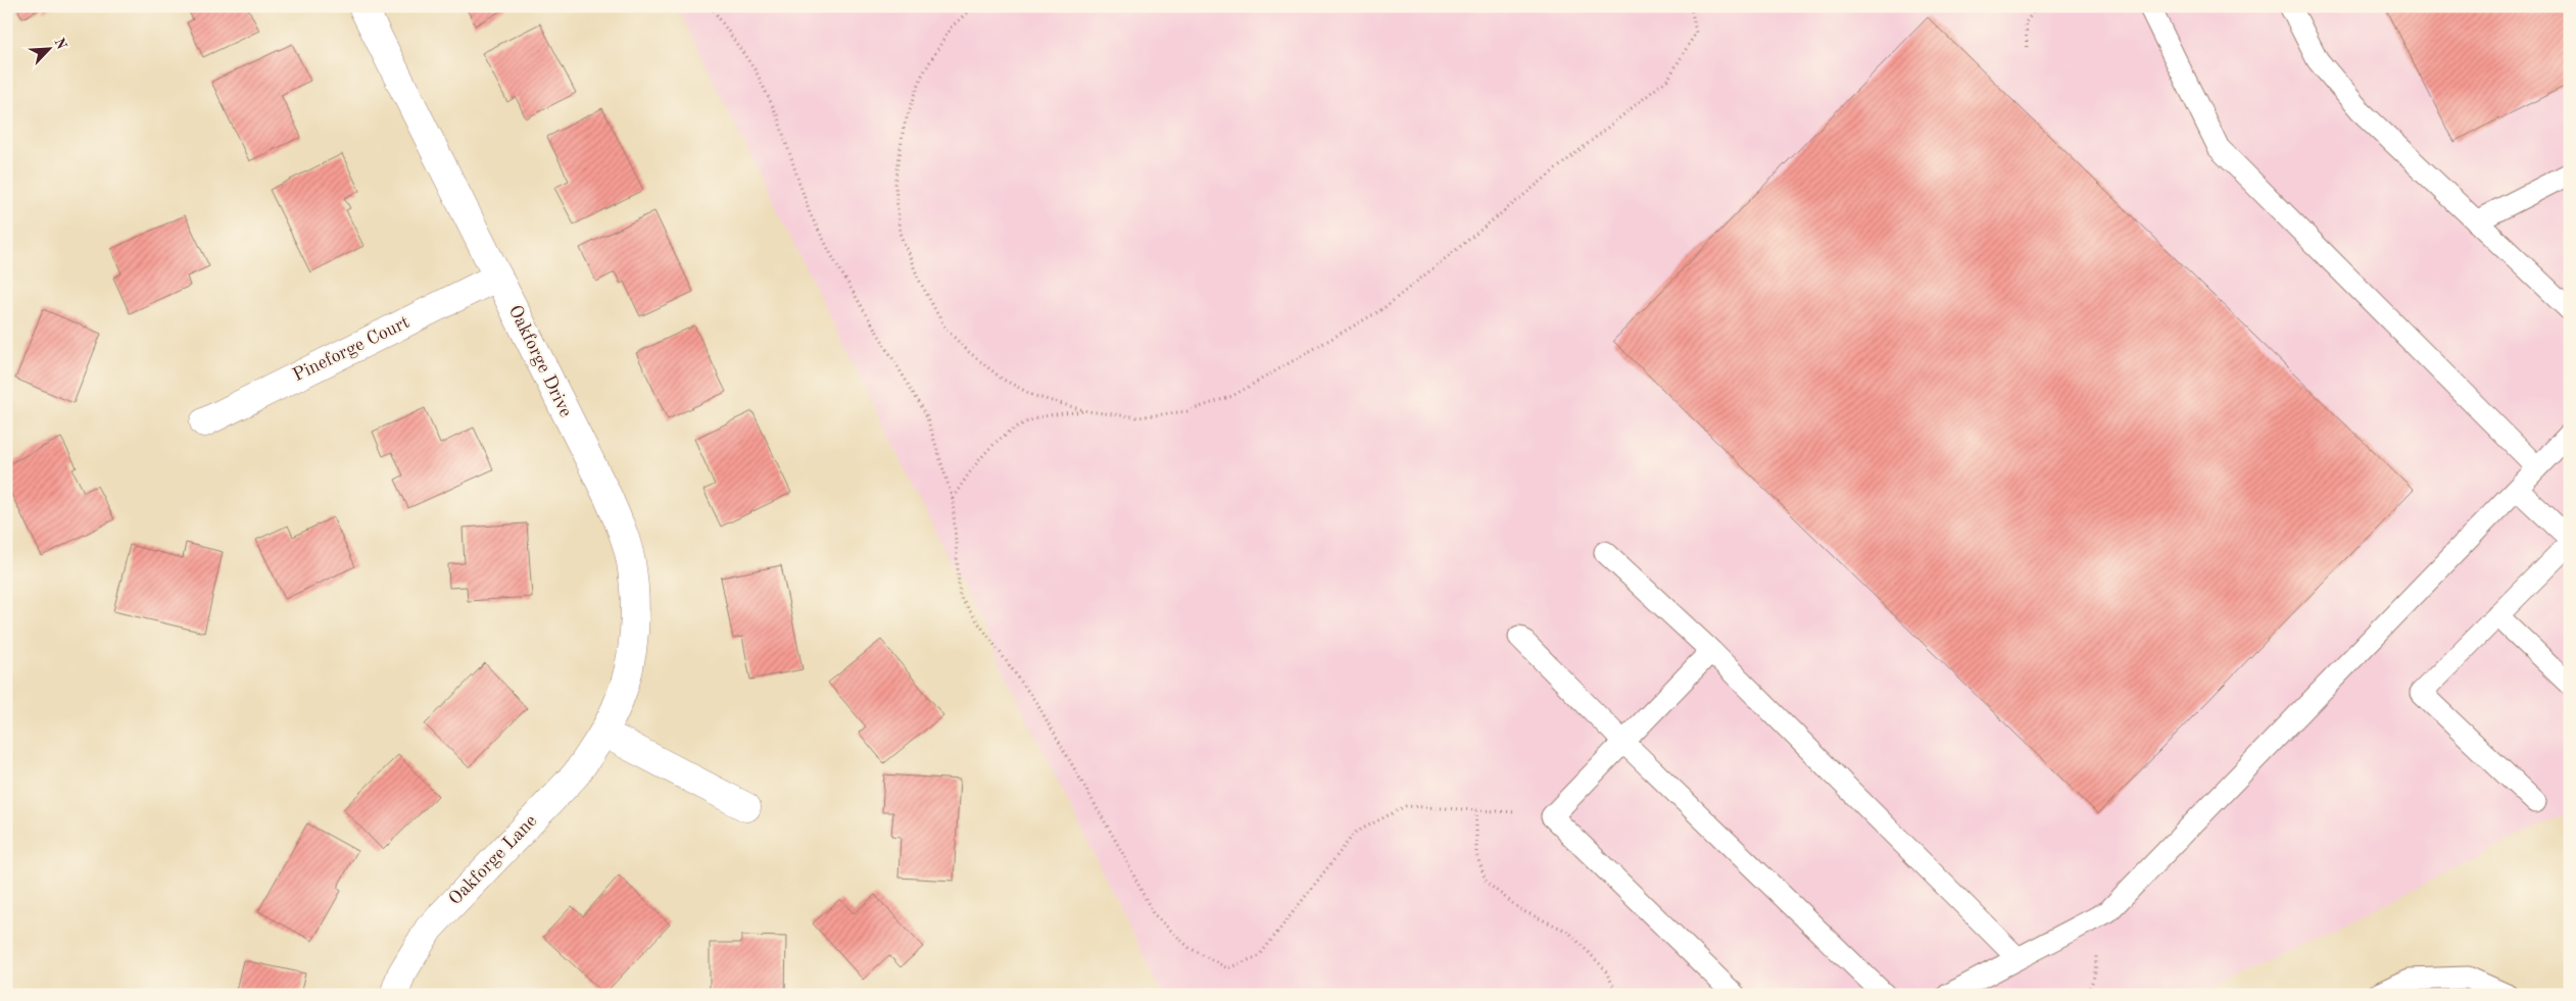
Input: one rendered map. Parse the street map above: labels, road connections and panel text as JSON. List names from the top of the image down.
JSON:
{
  "streets": {
    "street": ["Pineforge Court", "Oakforge Drive", "Oakforge Lane"]
  },
  "crossings": [
    ["Pineforge Court", "Oakforge Drive"],
    ["Oakforge Drive", "Oakforge Lane"]
  ],
  "north": "top right"
}
